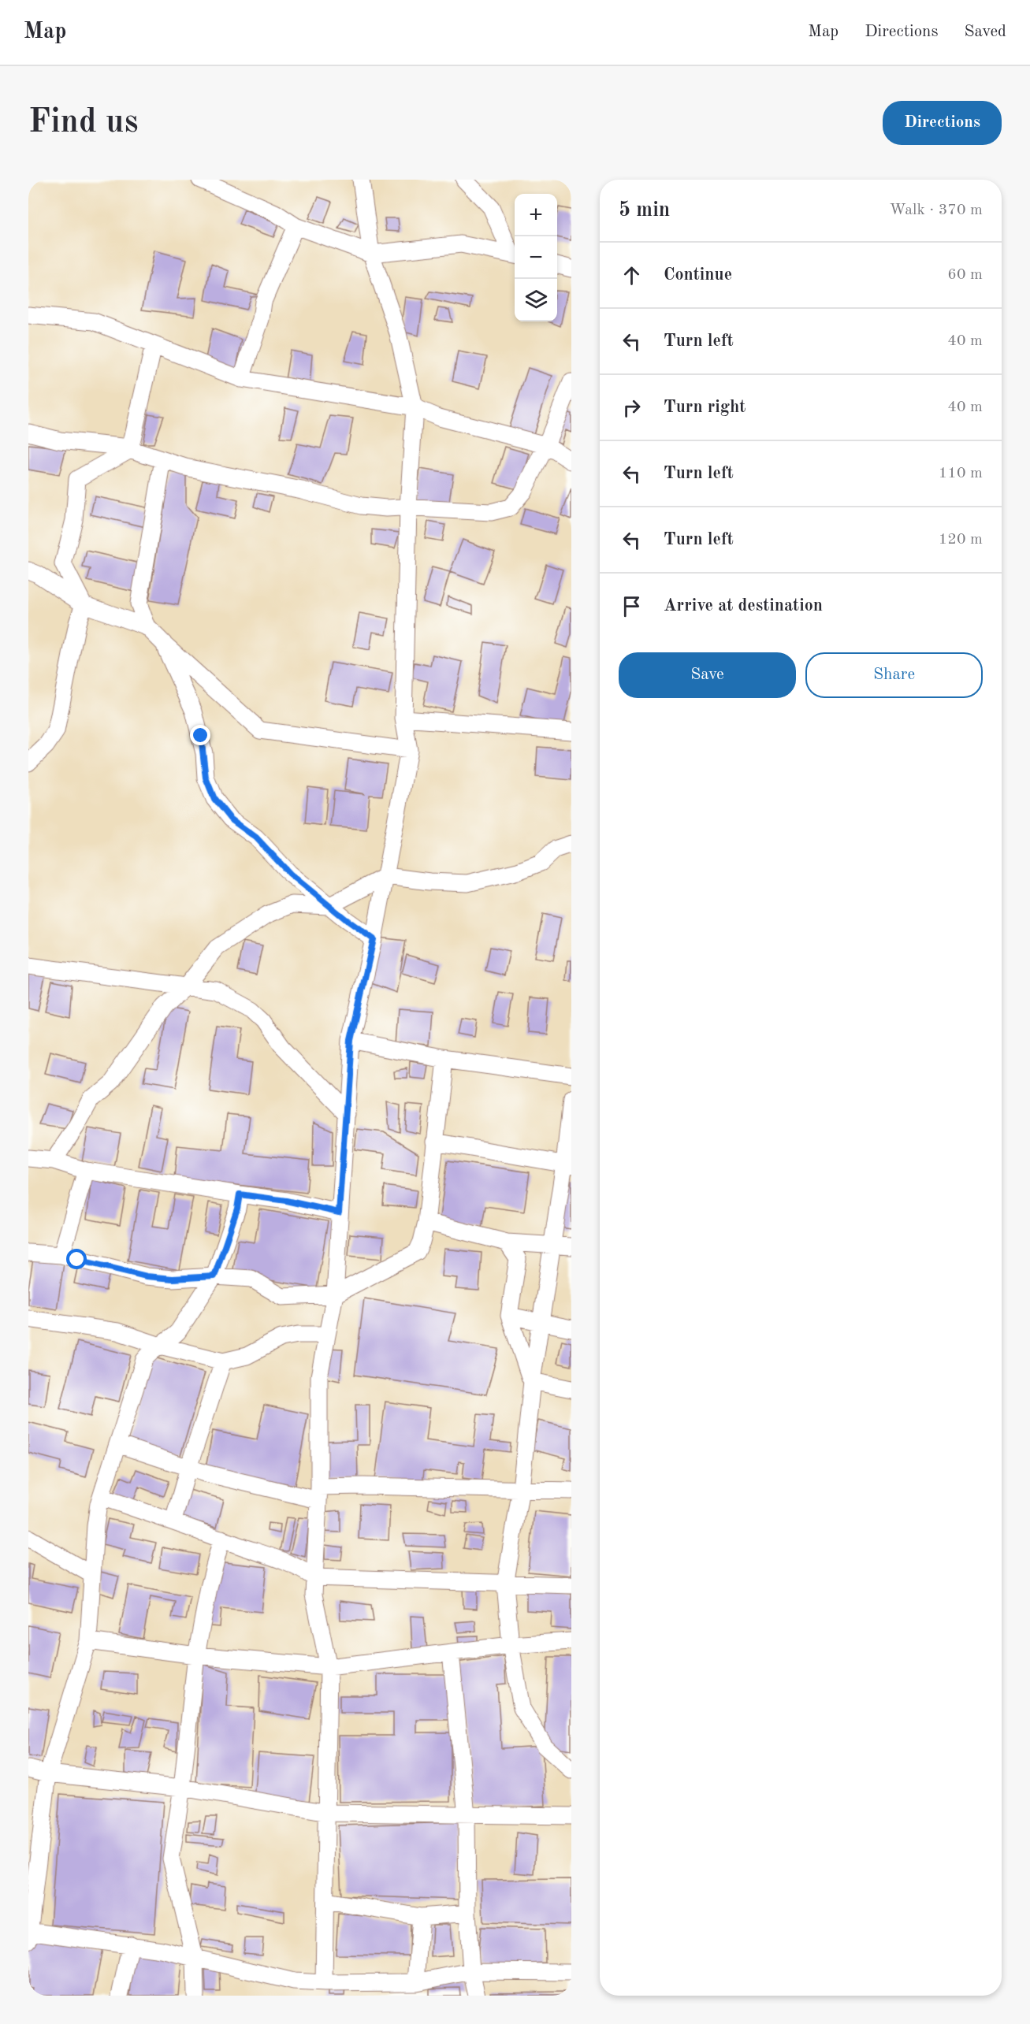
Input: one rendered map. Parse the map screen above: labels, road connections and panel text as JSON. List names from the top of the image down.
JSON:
{
  "page": {
    "header": "Map",
    "nav": ["Map", "Directions", "Saved"],
    "buttons": [
      "Directions",
      ["Save", "Share"]
    ],
    "title": "Find us",
    "heading": ["5 min", "Walk · 370 m"],
    "map_buttons": ["+", "−"],
    "list": [
      ["Continue", "60 m"],
      ["Turn left", "40 m"],
      ["Turn right", "40 m"],
      ["Turn left", "110 m"],
      ["Turn left", "120 m"],
      "Arrive at destination"
    ]
  }
}
